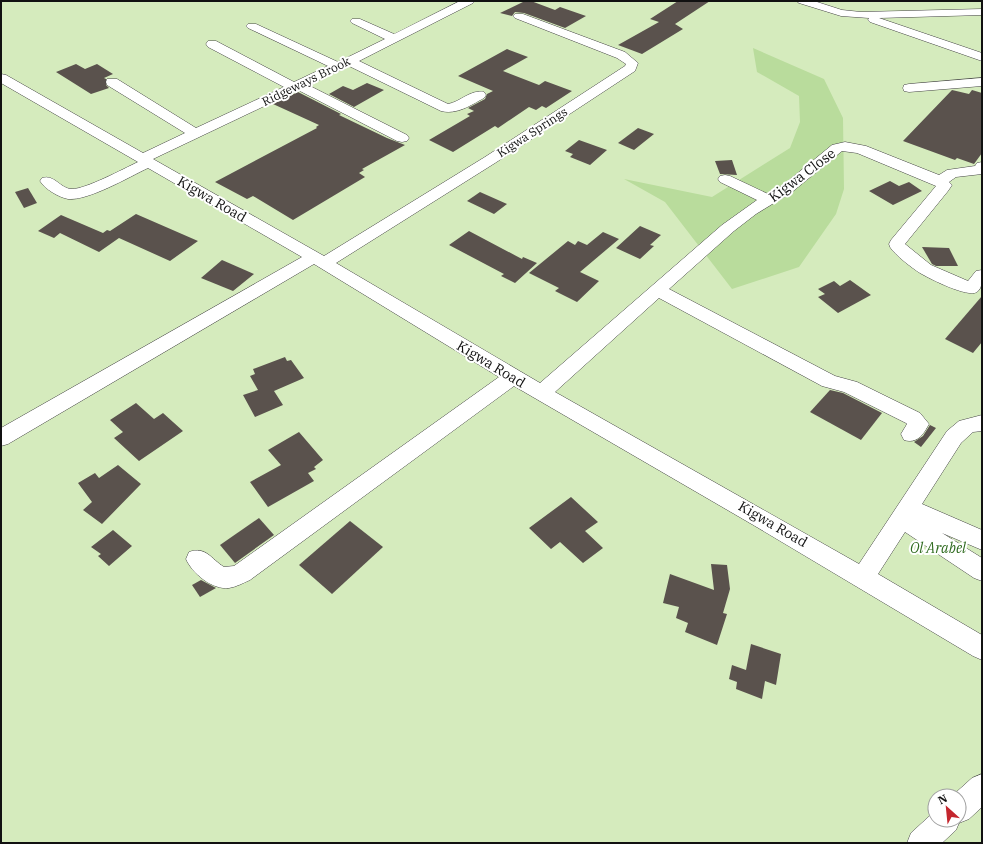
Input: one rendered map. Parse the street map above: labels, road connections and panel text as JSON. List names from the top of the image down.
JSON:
{
  "streets": {
    "street": [
      "Ridgeways Brook",
      "Kigwa Springs",
      "Kigwa Close",
      "Kigwa Road"
    ]
  },
  "crossings": [
    ["Ridgeways Brook", "Kigwa Road"],
    ["Kigwa Springs", "Kigwa Road"],
    ["Kigwa Close", "Kigwa Road"]
  ],
  "parks": ["Ol Arabel"],
  "north": "top left"
}
